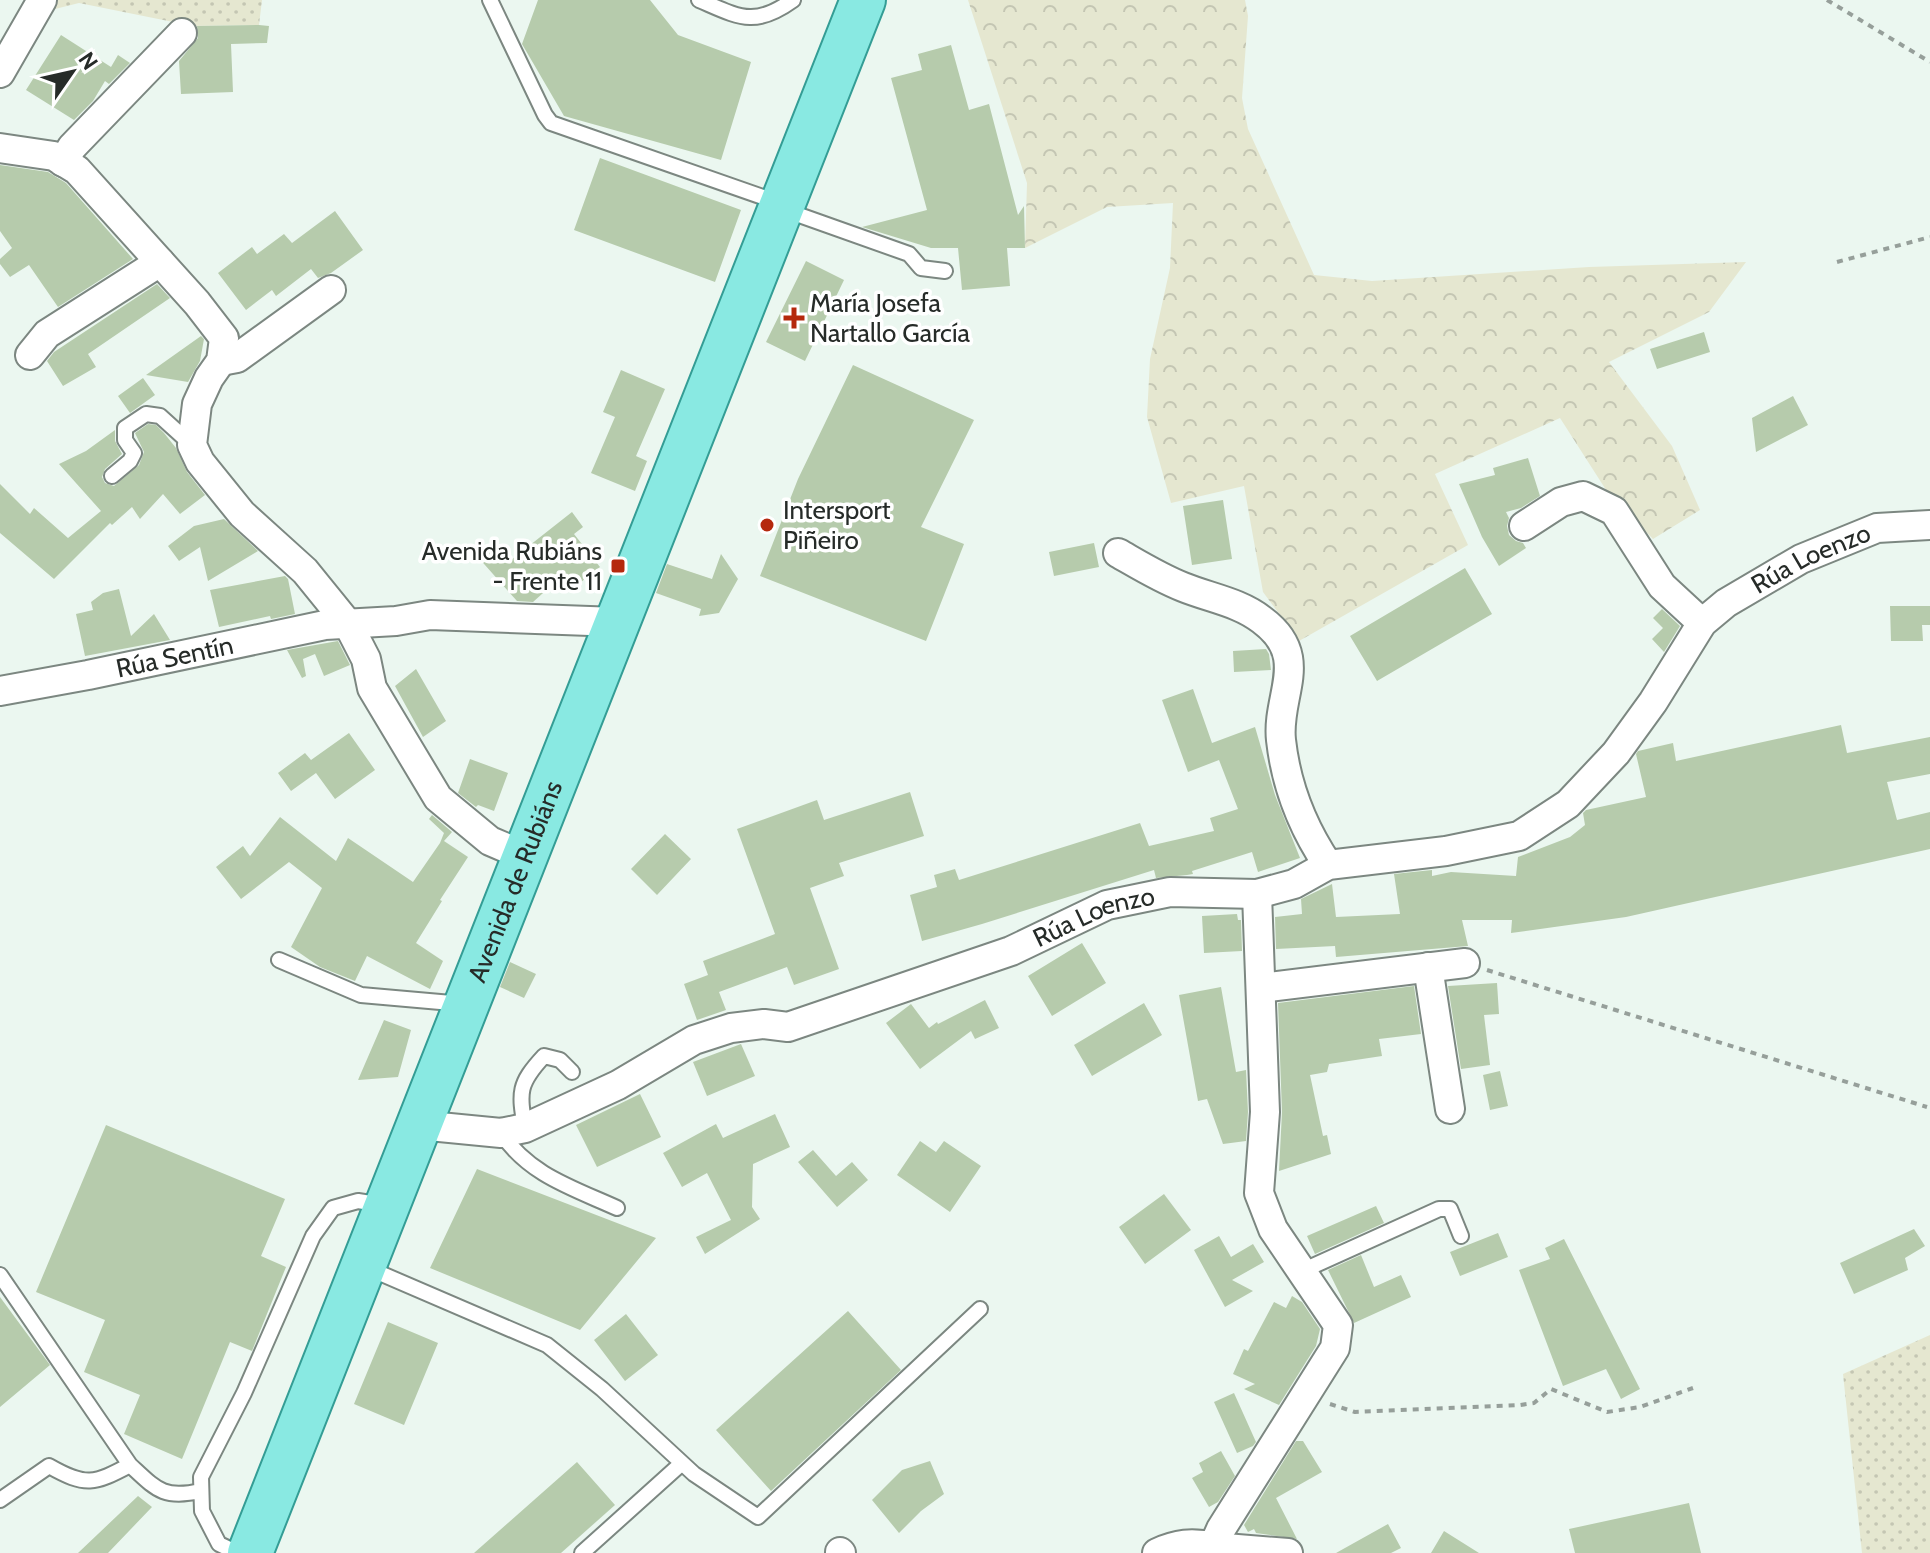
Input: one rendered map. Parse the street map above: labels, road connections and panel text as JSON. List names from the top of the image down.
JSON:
{
  "streets": {
    "main road": ["Avenida de Rubiáns"],
    "street": ["Rúa Loenzo", "Rúa Sentín"]
  },
  "crossings": [
    ["Rúa Sentín", "Avenida de Rubiáns"]
  ],
  "places": {
    "health": ["María Josefa Nartallo García"],
    "other": ["Intersport Piñeiro"],
    "transit": ["Avenida Rubiáns - Frente 11"]
  },
  "north": "top right"
}
